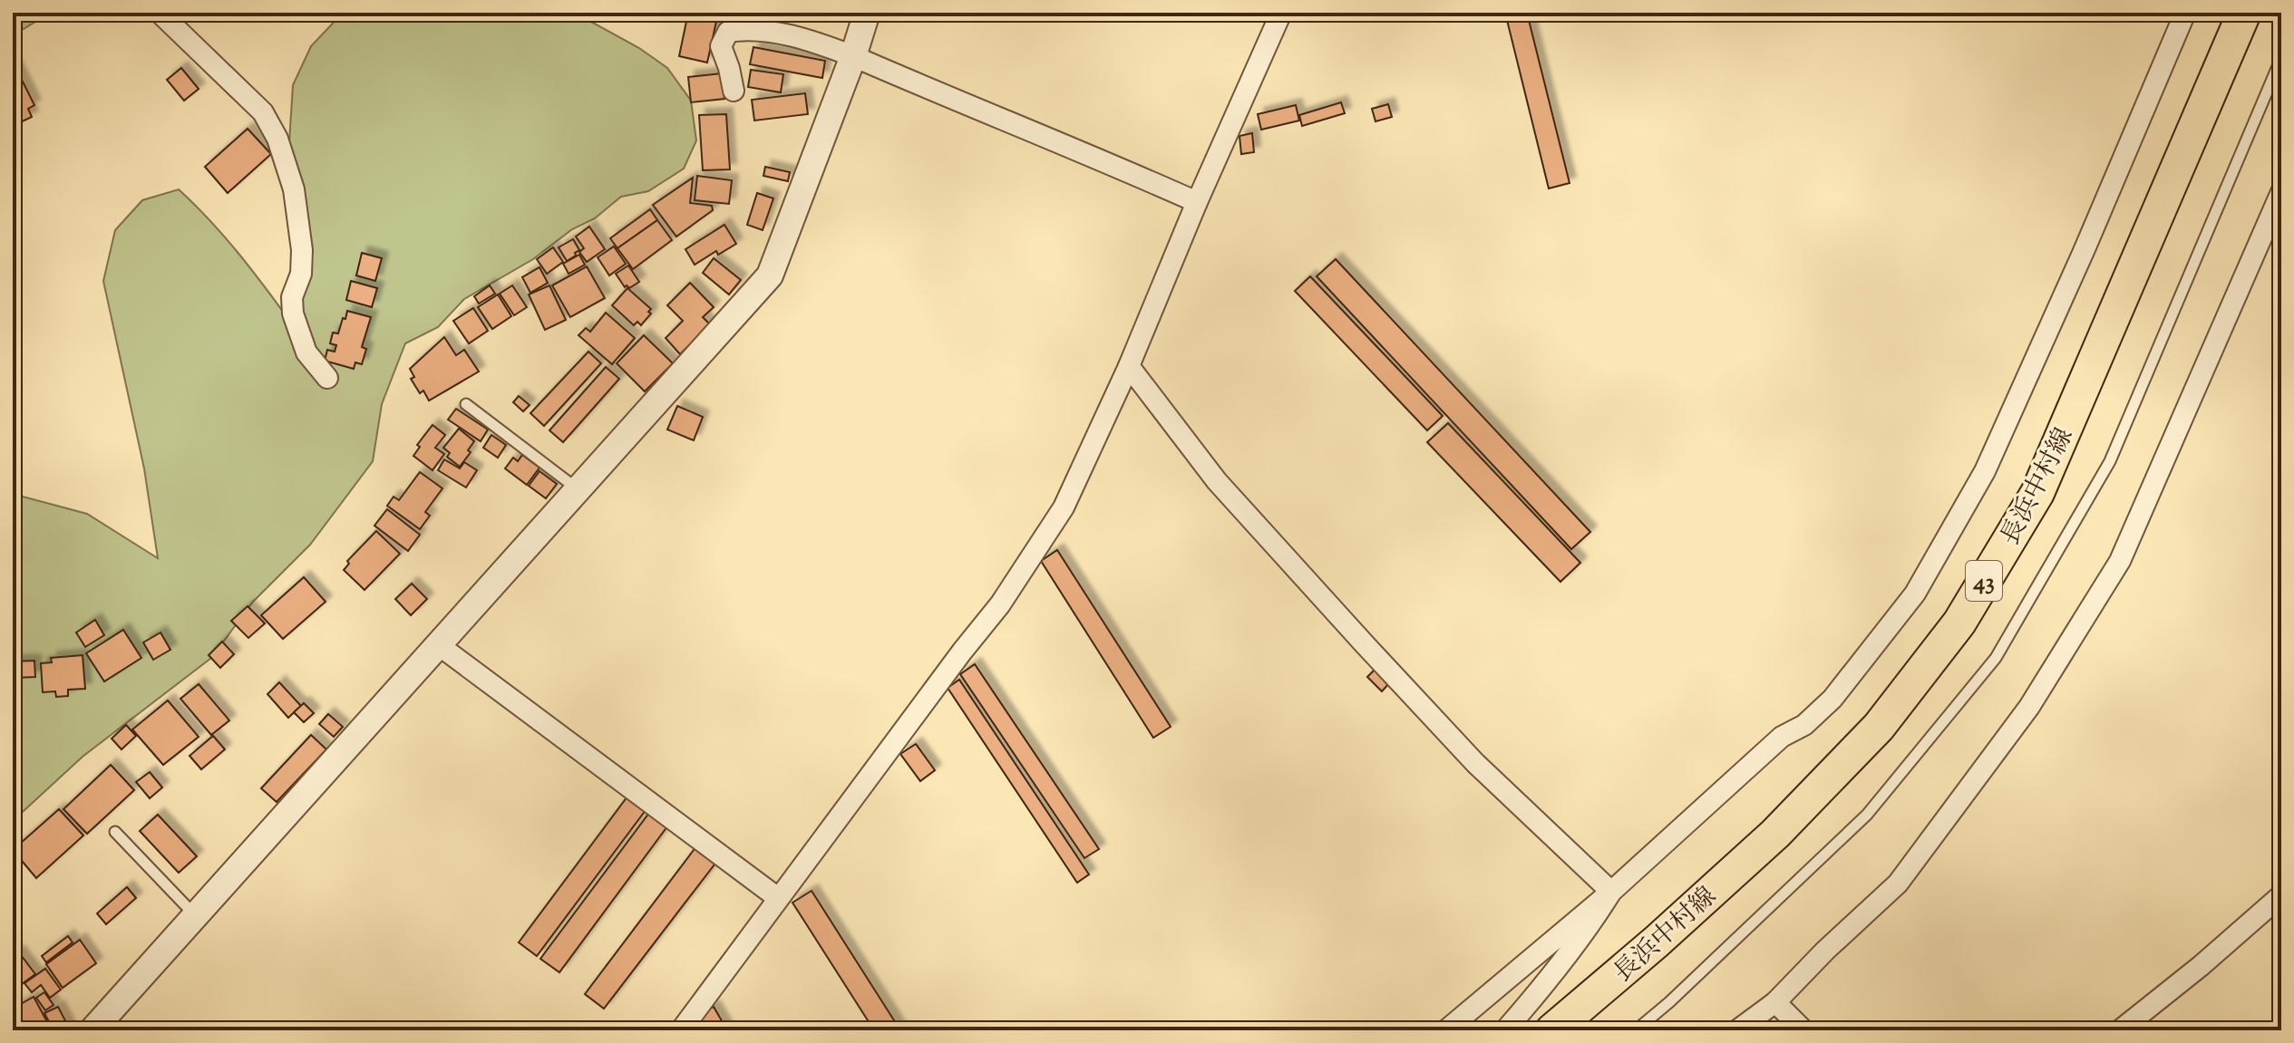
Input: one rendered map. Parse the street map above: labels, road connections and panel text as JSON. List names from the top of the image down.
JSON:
{
  "streets": {
    "main road": ["長浜中村線", "43"]
  }
}
